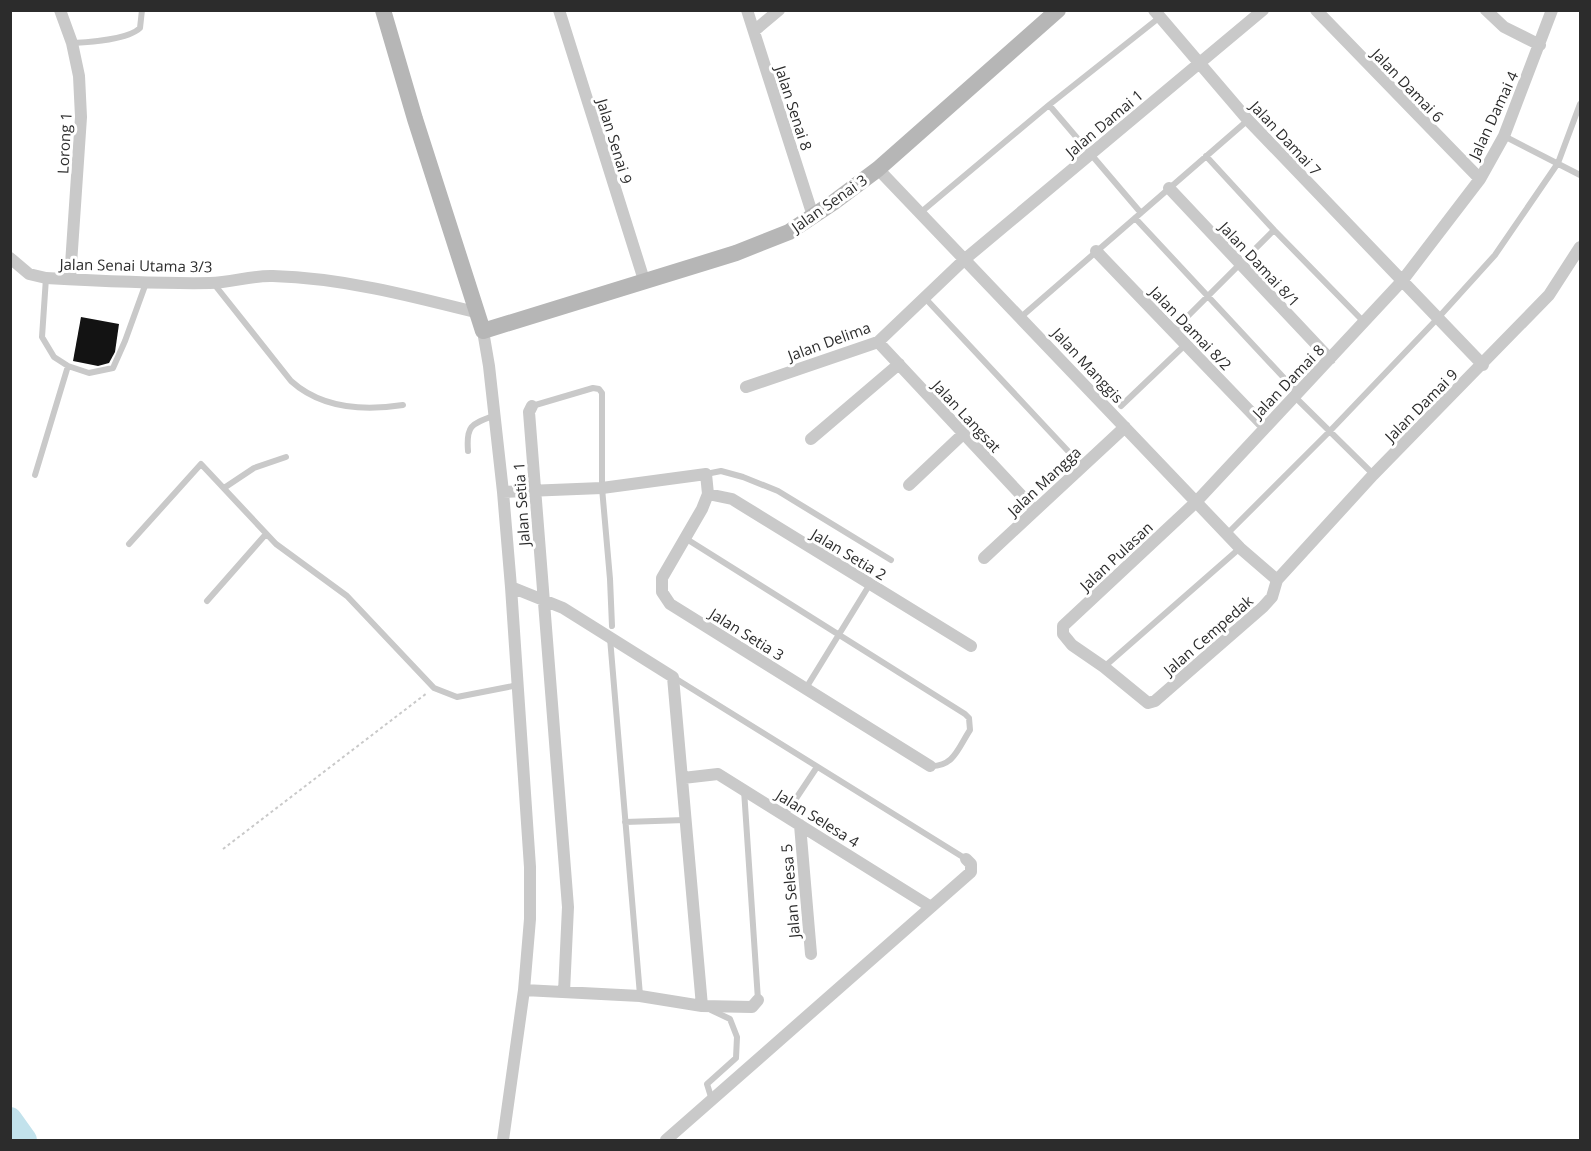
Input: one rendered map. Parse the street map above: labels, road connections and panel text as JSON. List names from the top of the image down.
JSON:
{
  "streets": {
    "street": [
      "Jalan Damai 6",
      "Jalan Senai 8",
      "Jalan Damai 4",
      "Jalan Damai 1",
      "Jalan Damai 7",
      "Jalan Senai 9",
      "Lorong 1",
      "Jalan Senai 3",
      "Jalan Damai 8/1",
      "Jalan Senai Utama 3/3",
      "Jalan Damai 8/2",
      "Jalan Delima",
      "Jalan Manggis",
      "Jalan Damai 8",
      "Jalan Damai 9",
      "Jalan Langsat",
      "Jalan Mangga",
      "Jalan Setia 1",
      "Jalan Setia 2",
      "Jalan Pulasan",
      "Jalan Setia 3",
      "Jalan Cempedak",
      "Jalan Selesa 4",
      "Jalan Selesa 5"
    ]
  },
  "crossings": [
    ["Jalan Damai 6", "Jalan Damai 4"],
    ["Jalan Senai 8", "Jalan Senai 3"],
    ["Jalan Damai 4", "Jalan Damai 7"],
    ["Jalan Damai 4", "Jalan Damai 8"],
    ["Jalan Damai 1", "Jalan Damai 7"],
    ["Jalan Damai 1", "Jalan Delima"],
    ["Jalan Damai 1", "Jalan Manggis"],
    ["Jalan Damai 7", "Jalan Damai 8"],
    ["Jalan Damai 7", "Jalan Damai 9"],
    ["Jalan Senai 9", "Jalan Senai 3"],
    ["Lorong 1", "Jalan Senai Utama 3/3"],
    ["Jalan Senai 3", "Jalan Manggis"],
    ["Jalan Damai 8/1", "Jalan Damai 8"],
    ["Jalan Damai 8/2", "Jalan Damai 8"],
    ["Jalan Delima", "Jalan Manggis"],
    ["Jalan Delima", "Jalan Langsat"],
    ["Jalan Manggis", "Jalan Damai 8"],
    ["Jalan Manggis", "Jalan Damai 9"],
    ["Jalan Manggis", "Jalan Mangga"],
    ["Jalan Manggis", "Jalan Pulasan"],
    ["Jalan Manggis", "Jalan Cempedak"],
    ["Jalan Damai 8", "Jalan Pulasan"],
    ["Jalan Damai 9", "Jalan Cempedak"],
    ["Jalan Langsat", "Jalan Mangga"],
    ["Jalan Setia 2", "Jalan Setia 3"],
    ["Jalan Pulasan", "Jalan Cempedak"],
    ["Jalan Selesa 4", "Jalan Selesa 5"]
  ]
}
